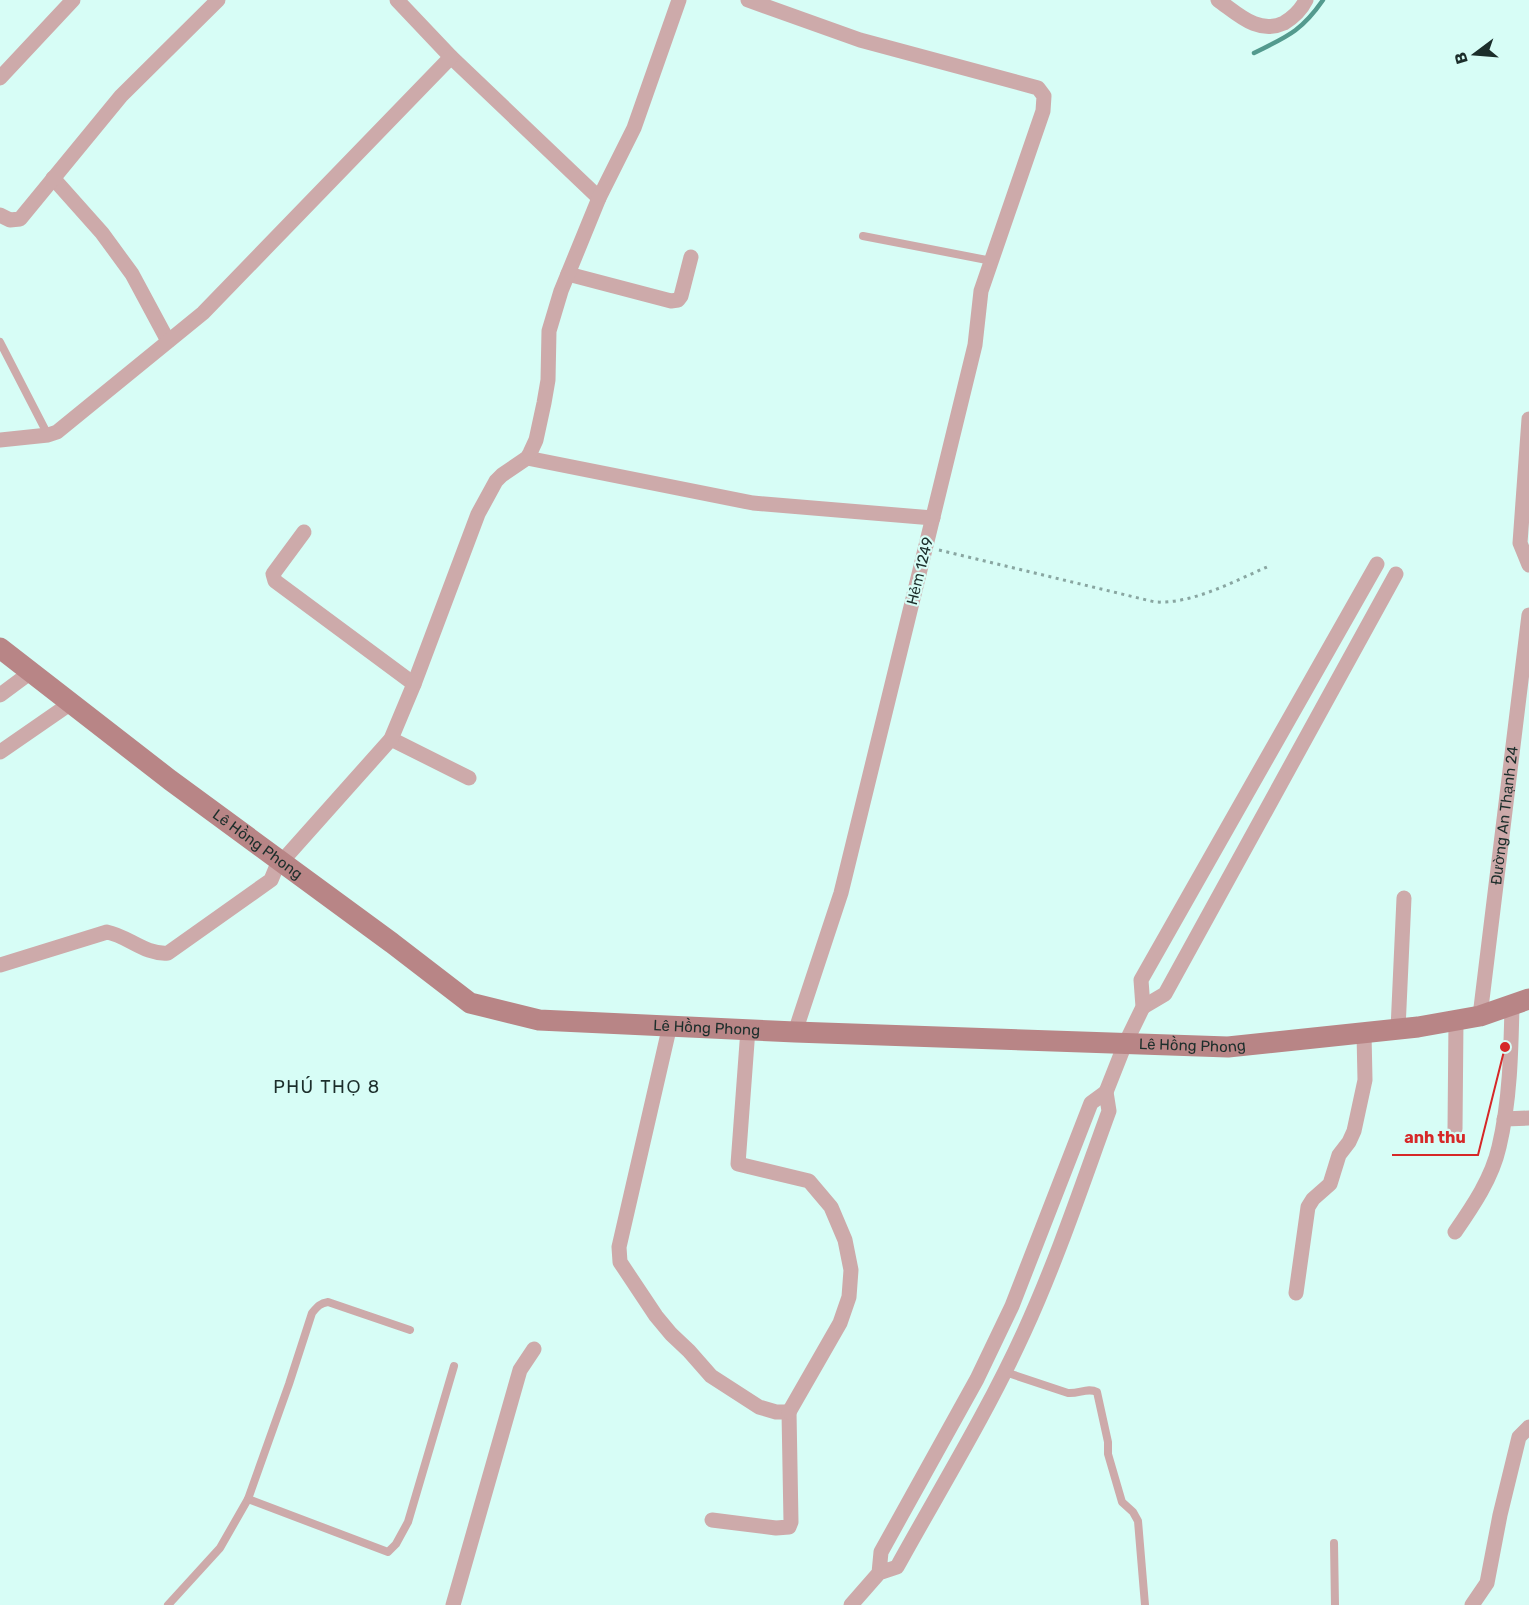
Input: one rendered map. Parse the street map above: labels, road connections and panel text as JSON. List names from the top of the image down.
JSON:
{
  "streets": {
    "street": ["Hẻm 1249", "Đường An Thạnh 24", "Lê Hồng Phong"]
  },
  "crossings": [
    ["Hẻm 1249", "Lê Hồng Phong"],
    ["Đường An Thạnh 24", "Lê Hồng Phong"]
  ],
  "districts": ["PHÚ THỌ 8"],
  "places": ["anh thu"],
  "north": "left"
}
